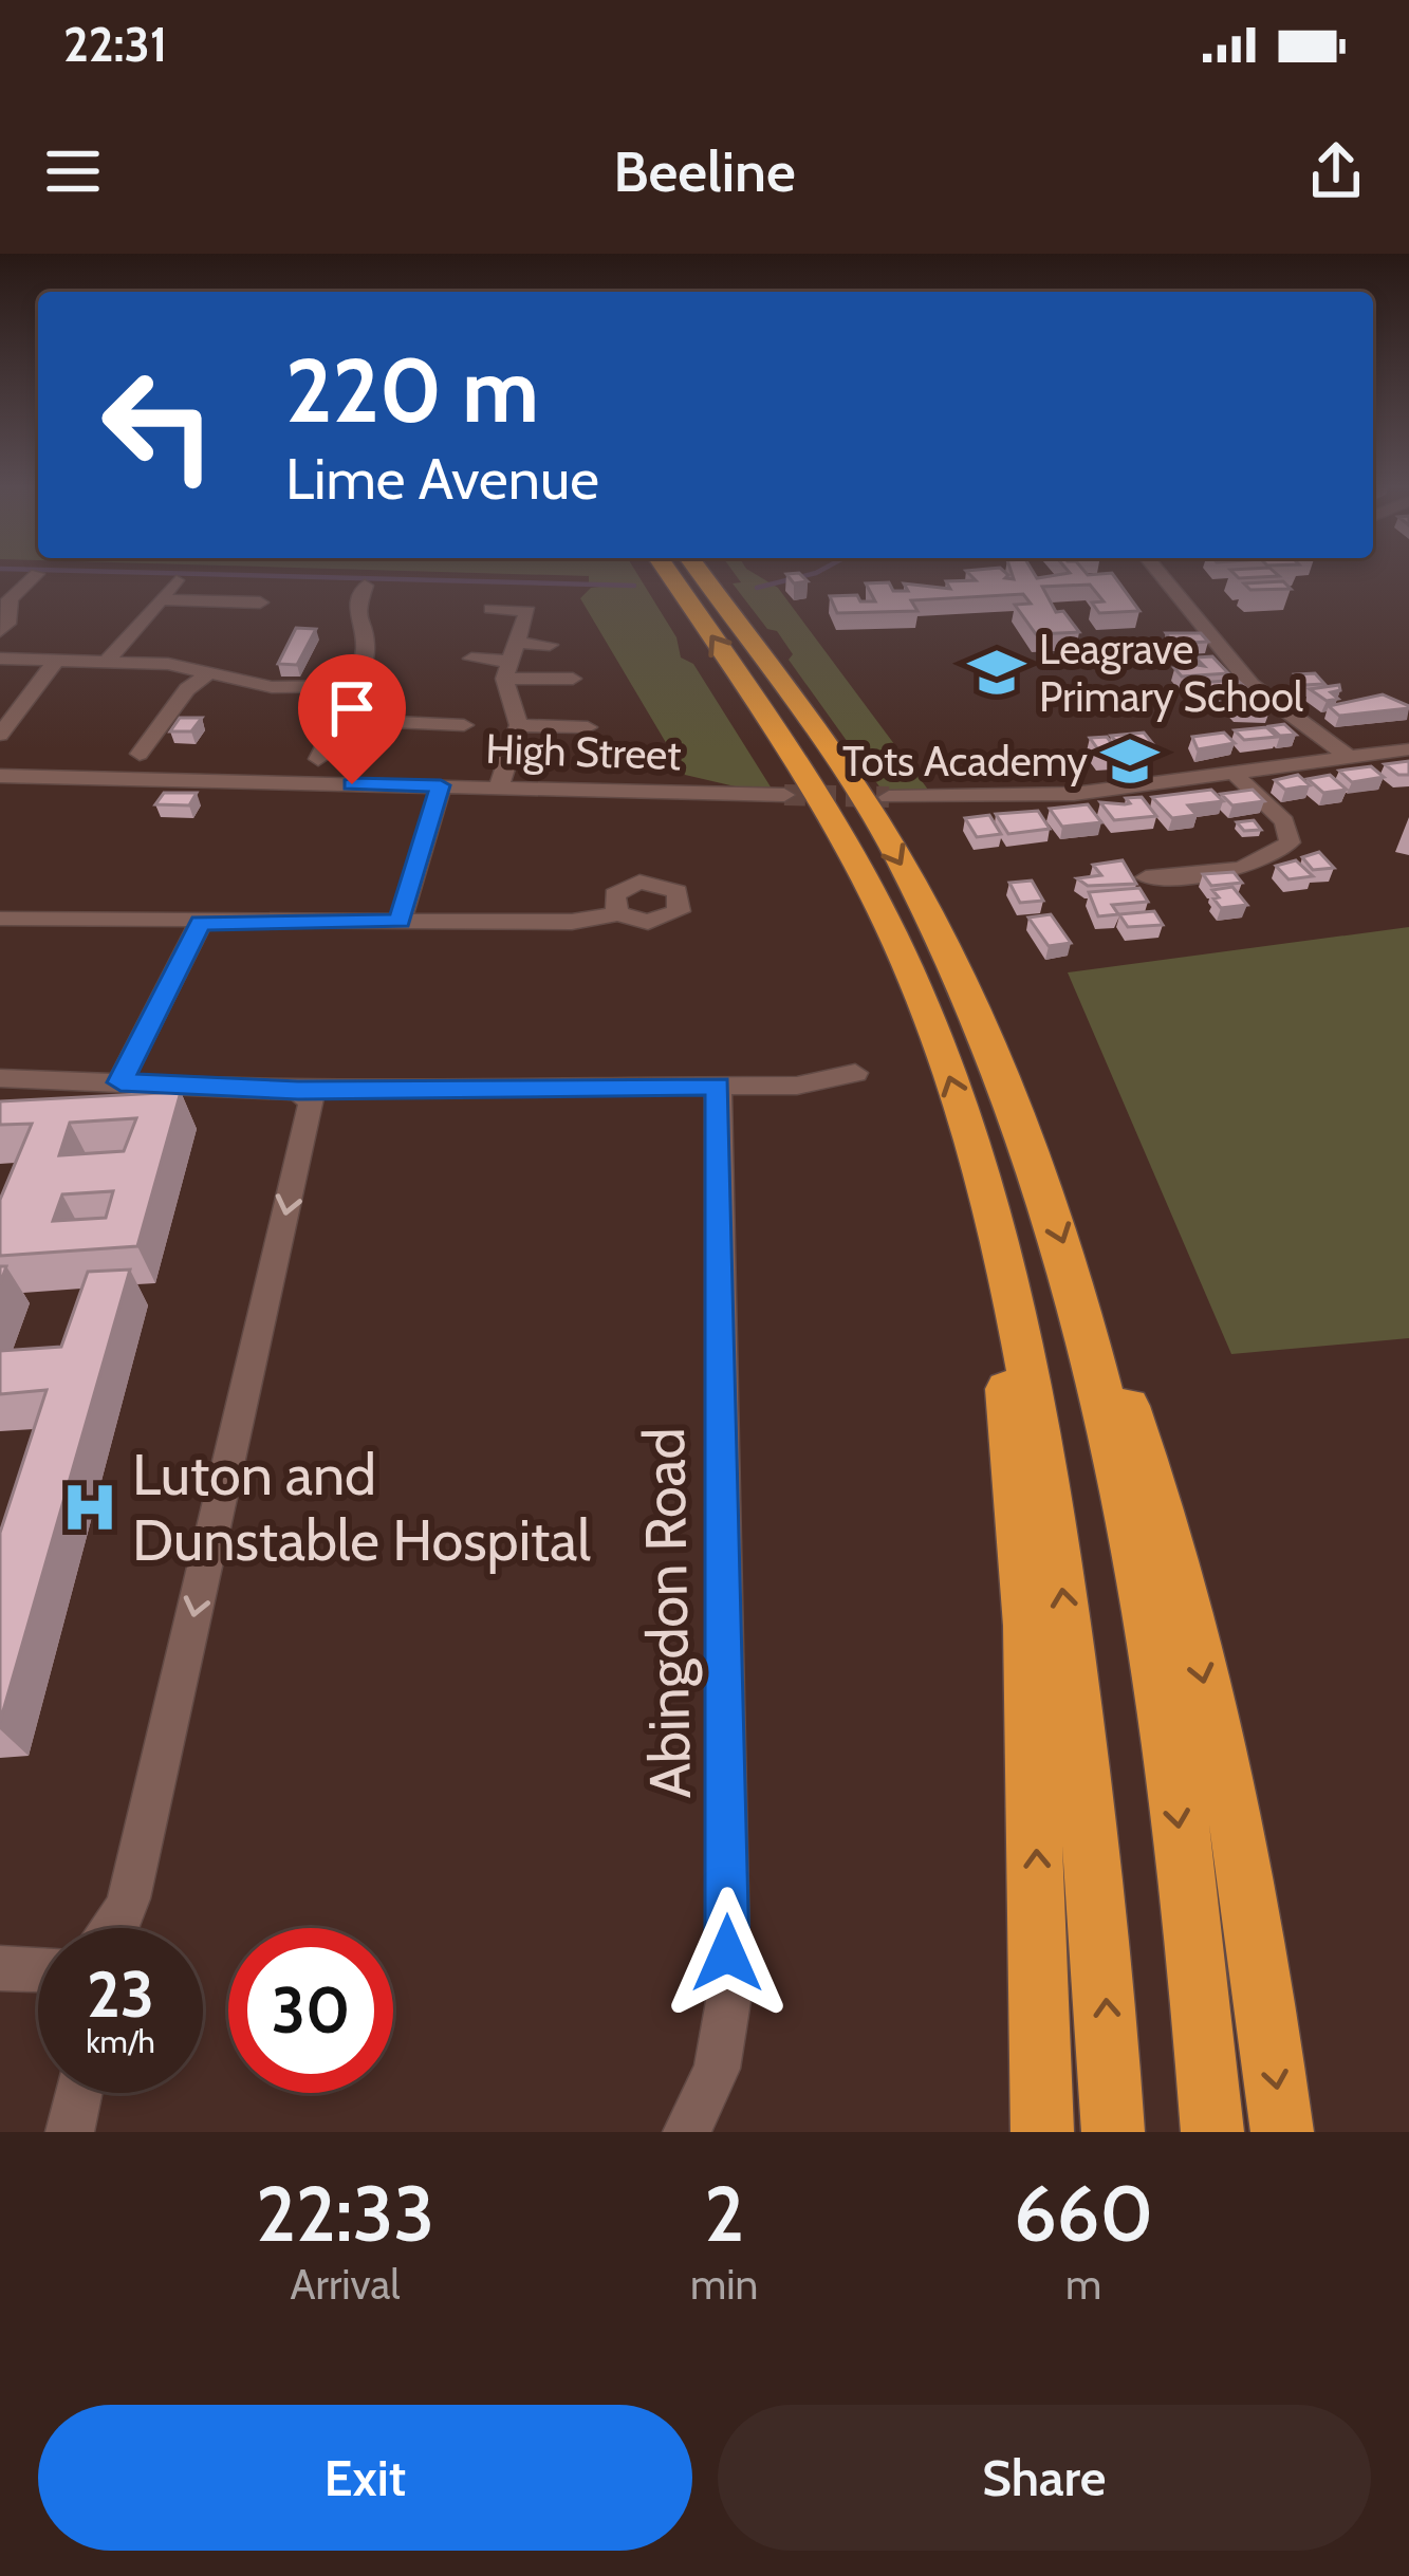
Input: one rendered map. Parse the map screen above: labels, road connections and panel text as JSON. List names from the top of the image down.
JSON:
{
  "streets": {
    "street": ["High Street", "Abingdon Road"]
  },
  "places": {
    "school or university": ["Leagrave Primary School", "Tots Academy"],
    "hospital": ["Luton and Dunstable Hospital"]
  },
  "page": {
    "status": "22:31",
    "header": "Beeline",
    "turn": ["220 m", "Lime Avenue"],
    "speed": "23 km/h",
    "limit": "30",
    "eta": [
      "22:33",
      "Arrival",
      "2",
      "min",
      "660",
      "m"
    ],
    "buttons": ["Exit", "Share"]
  }
}
